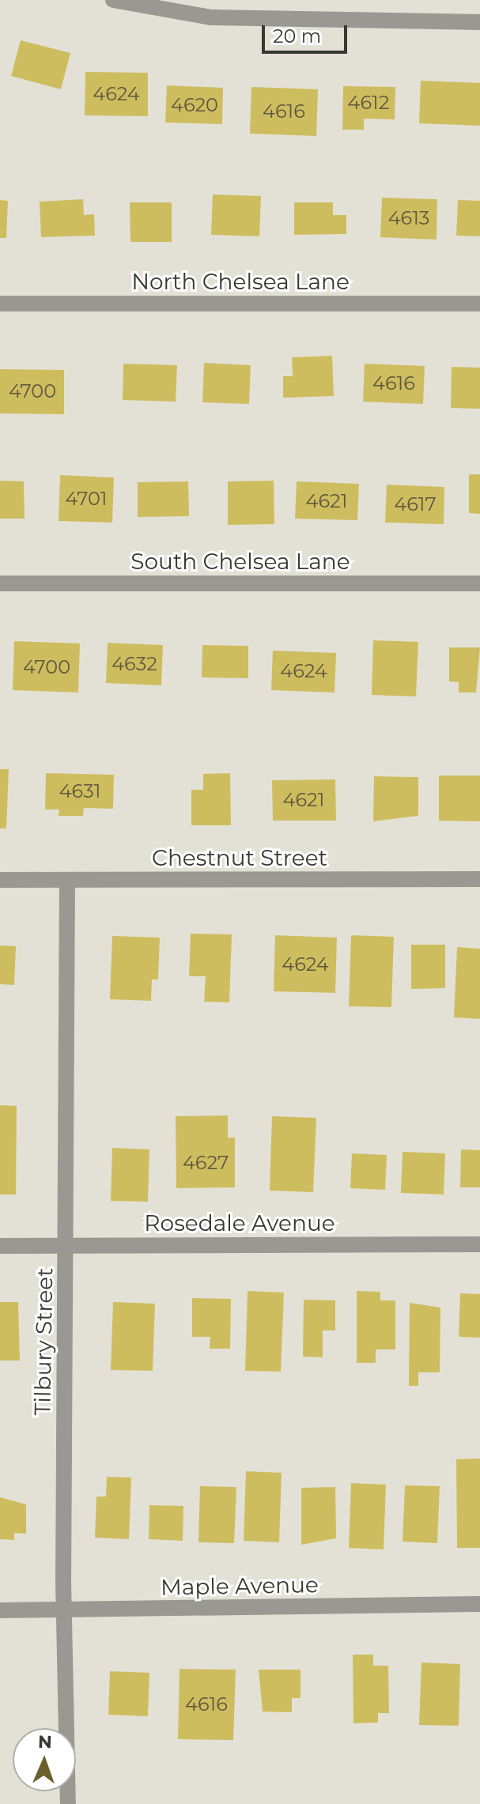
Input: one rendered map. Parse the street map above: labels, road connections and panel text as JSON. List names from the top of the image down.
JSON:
{
  "streets": {
    "street": [
      "North Chelsea Lane",
      "South Chelsea Lane",
      "Chestnut Street",
      "Rosedale Avenue",
      "Tilbury Street",
      "Maple Avenue"
    ]
  },
  "crossings": [
    ["Chestnut Street", "Tilbury Street"],
    ["Rosedale Avenue", "Tilbury Street"],
    ["Tilbury Street", "Maple Avenue"]
  ],
  "house_numbers": [
    "4624",
    "4612",
    "4620",
    "4616",
    "4613",
    "4616",
    "4700",
    "4701",
    "4621",
    "4617",
    "4632",
    "4700",
    "4624",
    "4631",
    "4621",
    "4624",
    "4627",
    "4616"
  ],
  "scale_bar": "20 m",
  "north": "top"
}
